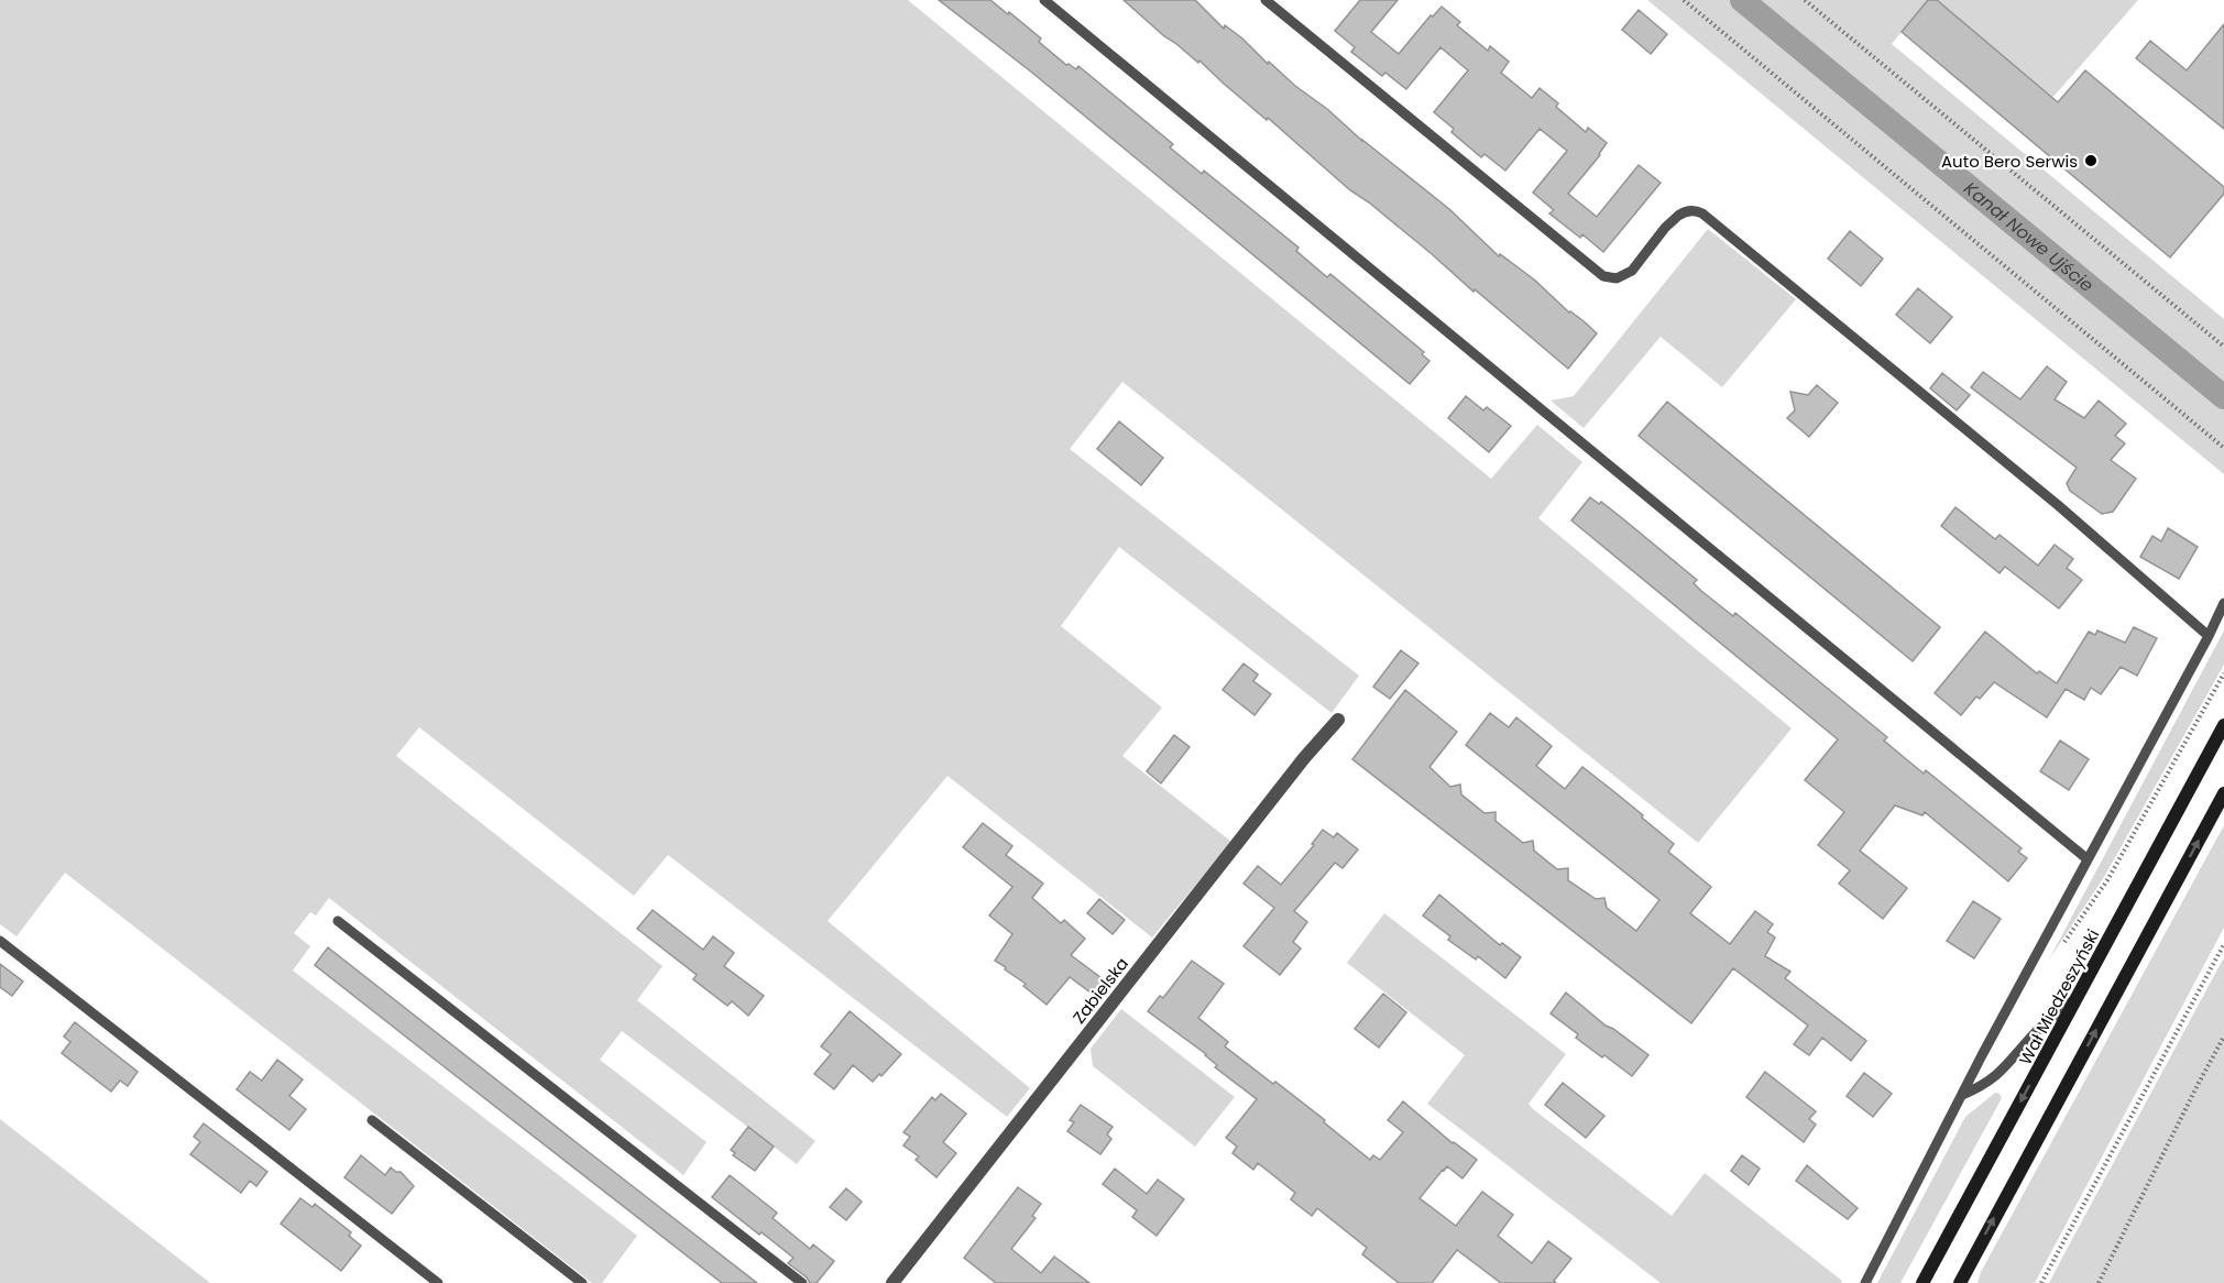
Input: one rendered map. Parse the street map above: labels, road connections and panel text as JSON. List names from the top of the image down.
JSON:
{
  "streets": {
    "main road": ["Wał Miedzeszyński"],
    "street": ["Zabielska"]
  },
  "water": ["Kanał Nowe Ujście"],
  "places": ["Auto Bero Serwis"]
}
